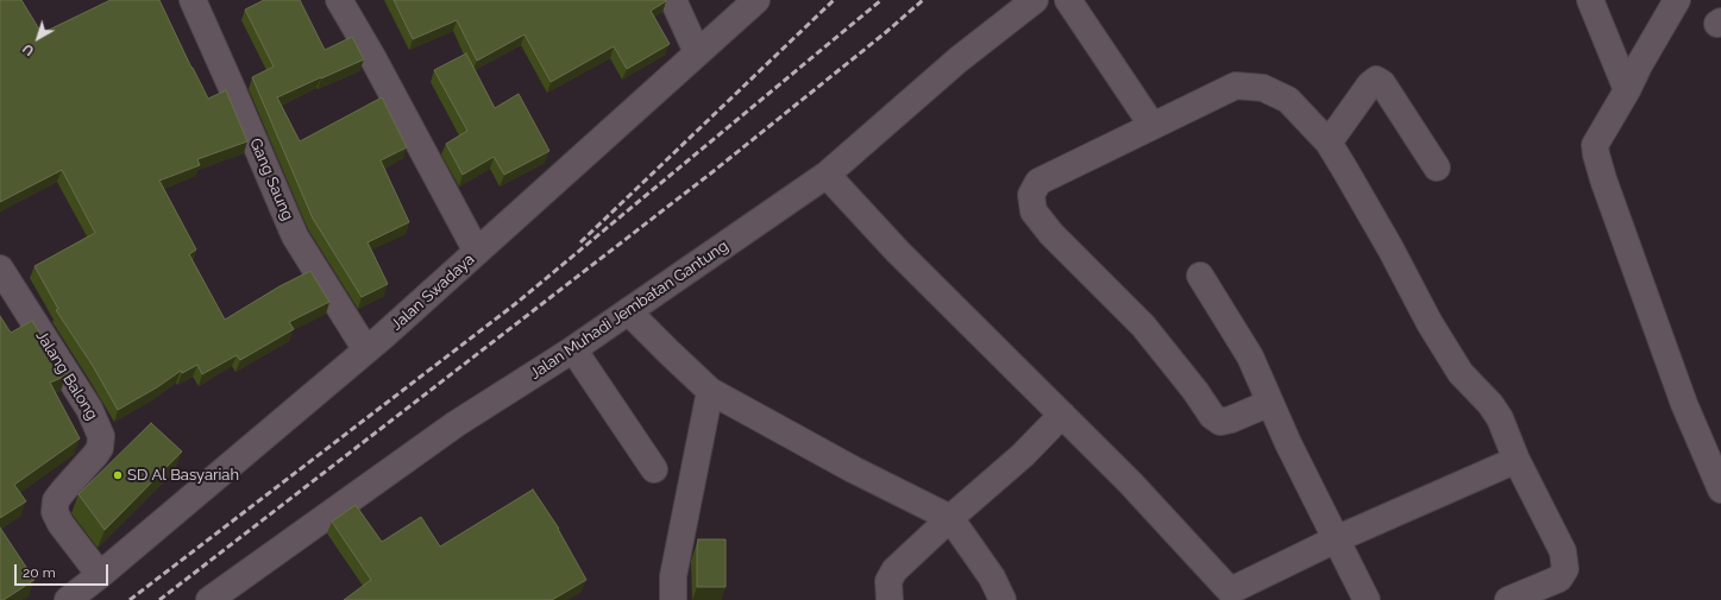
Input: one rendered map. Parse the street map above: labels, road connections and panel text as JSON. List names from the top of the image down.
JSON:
{
  "streets": {
    "street": [
      "Gang Saung",
      "Jalan Swadaya",
      "Jalan Muhadi Jembatan Gantung",
      "Jalang Balong"
    ]
  },
  "crossings": [
    ["Gang Saung", "Jalan Swadaya"],
    ["Jalan Swadaya", "Jalang Balong"]
  ],
  "places": ["SD Al Basyariah"],
  "scale_bar": "20 m",
  "north": "bottom left"
}
